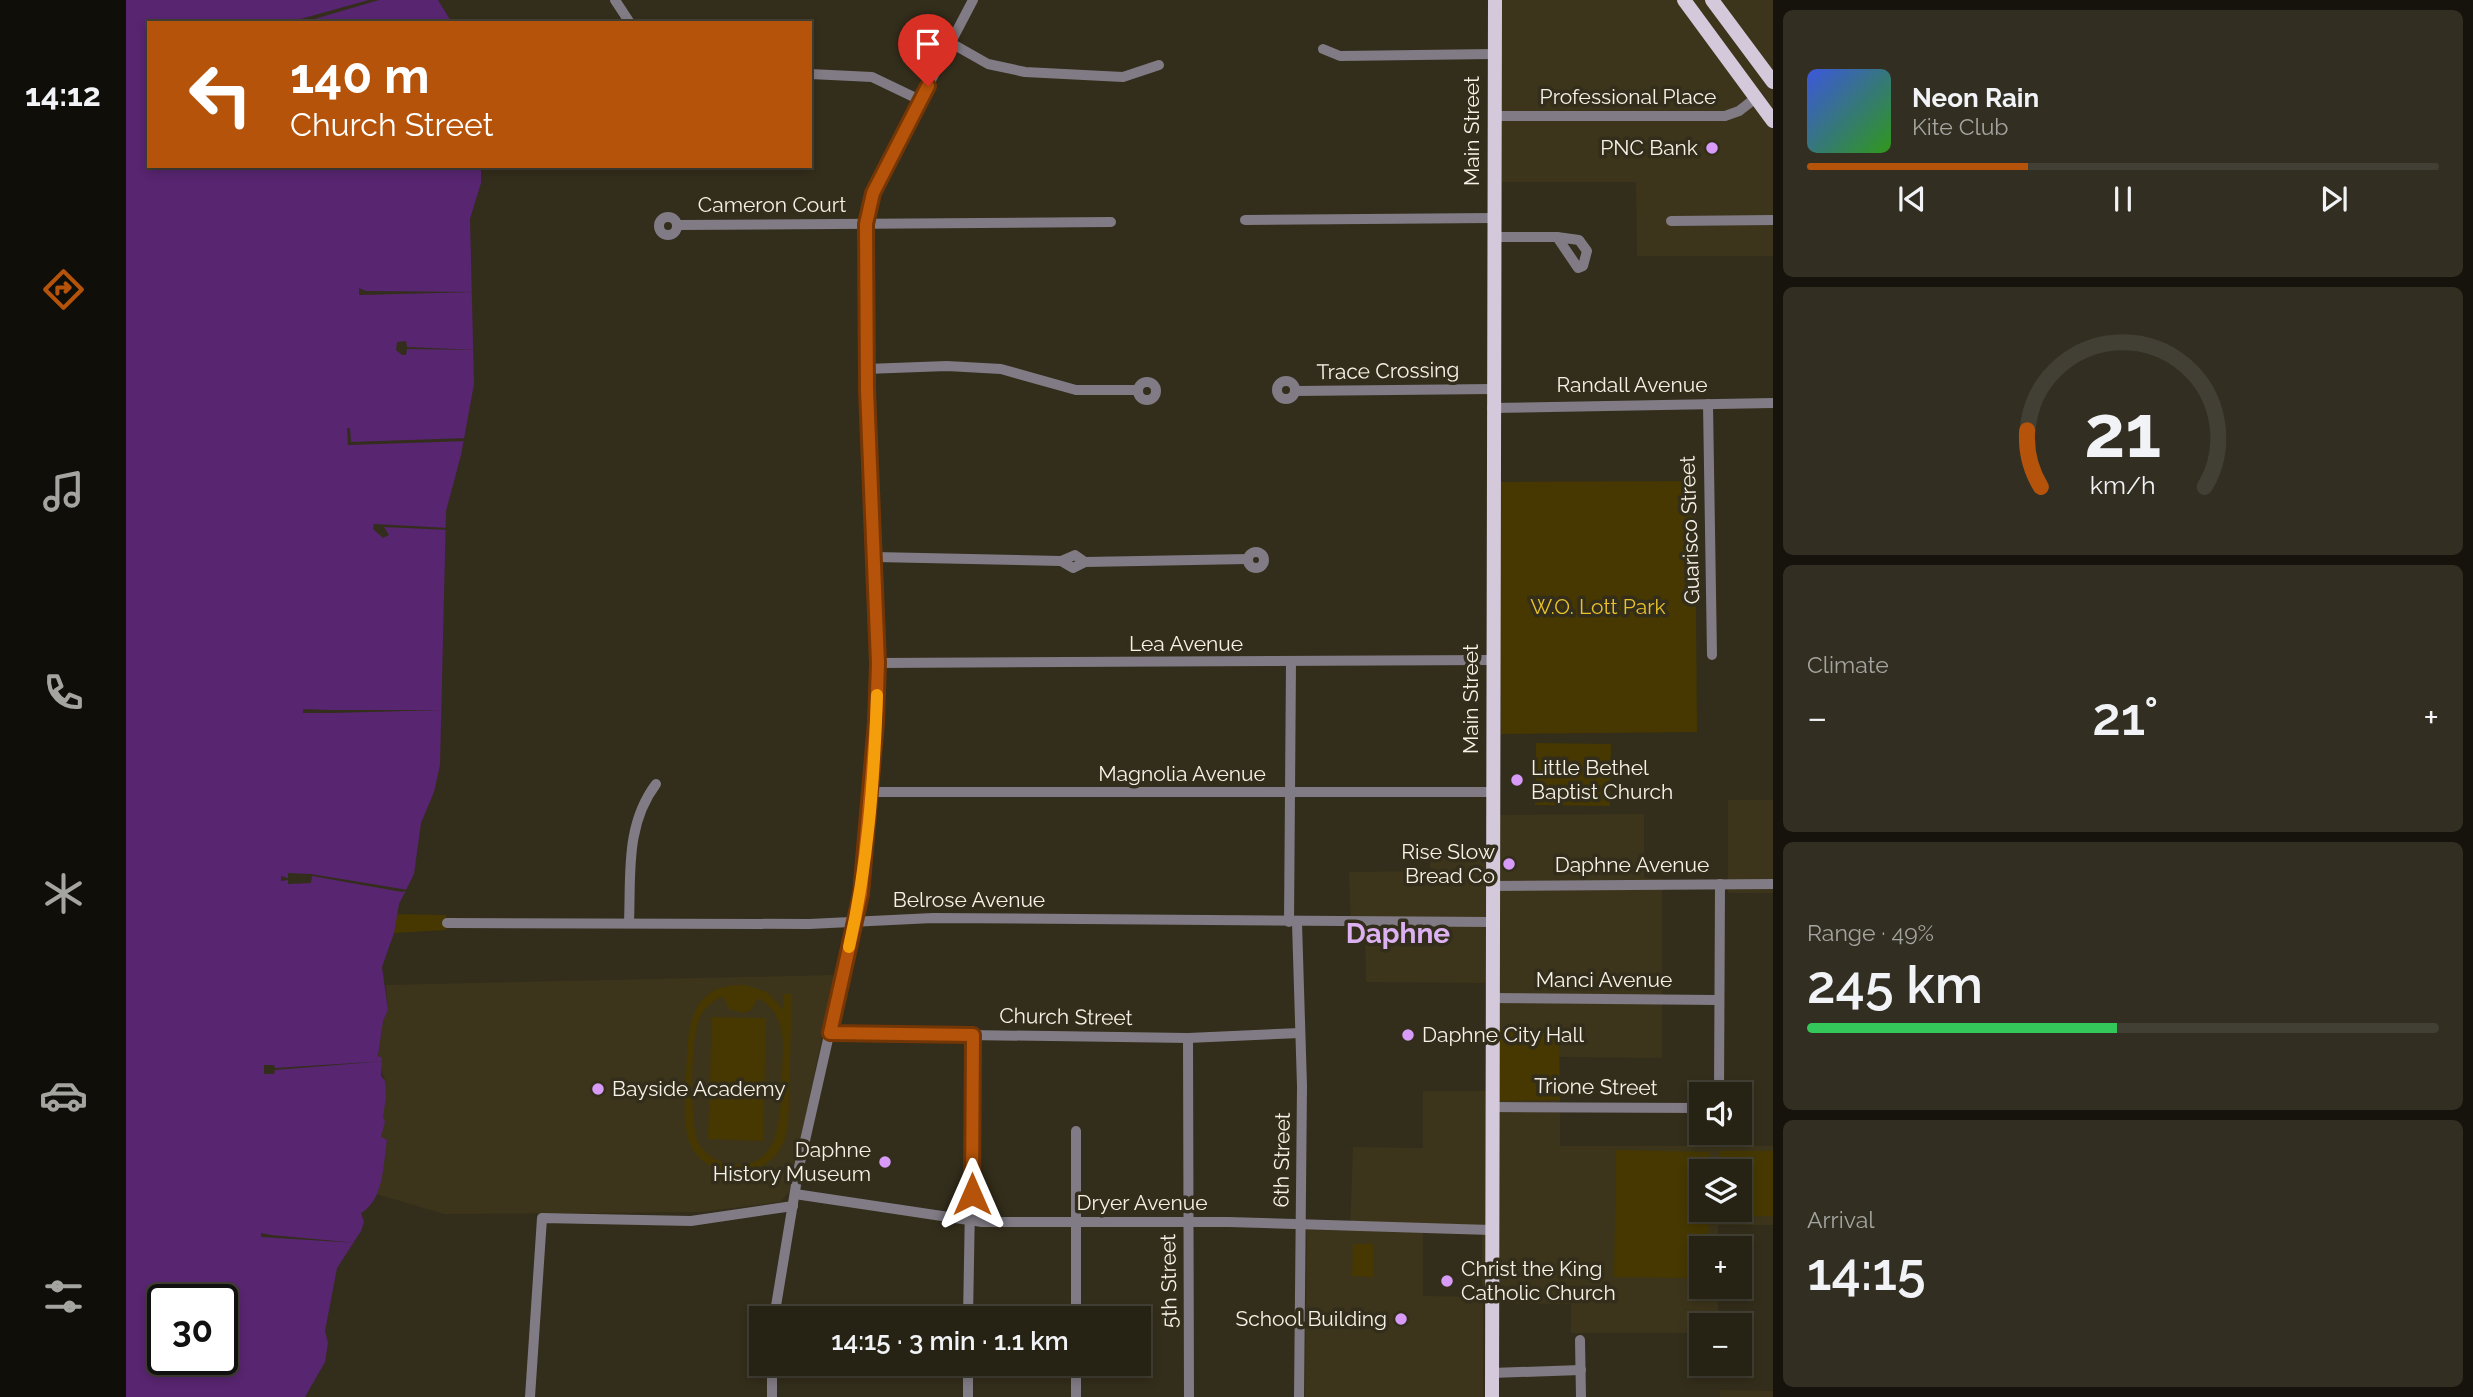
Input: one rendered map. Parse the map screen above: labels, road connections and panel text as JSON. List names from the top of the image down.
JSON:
{
  "streets": {
    "main road": ["Main Street"],
    "street": [
      "Professional Place",
      "Cameron Court",
      "Trace Crossing",
      "Randall Avenue",
      "Guarisco Street",
      "Lea Avenue",
      "Magnolia Avenue",
      "Daphne Avenue",
      "Belrose Avenue",
      "Manci Avenue",
      "Church Street",
      "Trione Street",
      "6th Street",
      "Dryer Avenue",
      "5th Street"
    ]
  },
  "crossings": [
    ["Professional Place", "Main Street"],
    ["Main Street", "Trace Crossing"],
    ["Main Street", "Randall Avenue"],
    ["Main Street", "Lea Avenue"],
    ["Main Street", "Magnolia Avenue"],
    ["Main Street", "Daphne Avenue"],
    ["Main Street", "Belrose Avenue"],
    ["Main Street", "Manci Avenue"],
    ["Main Street", "Trione Street"],
    ["Main Street", "Dryer Avenue"],
    ["Randall Avenue", "Guarisco Street"],
    ["Lea Avenue", "6th Street"],
    ["Magnolia Avenue", "6th Street"],
    ["Belrose Avenue", "6th Street"],
    ["Church Street", "6th Street"],
    ["Church Street", "5th Street"],
    ["6th Street", "Dryer Avenue"],
    ["Dryer Avenue", "5th Street"]
  ],
  "districts": ["Daphne"],
  "parks": ["W.O. Lott Park"],
  "places": [
    "PNC Bank",
    "Little Bethel Baptist Church",
    "Rise Slow Bread Co",
    "Daphne City Hall",
    "Bayside Academy",
    "Daphne History Museum",
    "Christ the King Catholic Church",
    "School Building"
  ],
  "page": {
    "tabs": "14:12",
    "turn": ["140 m", "Church Street"],
    "song": ["Neon Rain", "Kite Club"],
    "tile": [
      "Climate",
      ["Range · 49%", "245 km"],
      ["Arrival", "14:15"]
    ],
    "heat": ["−", "21°", "+"],
    "map_buttons": ["+", "−"],
    "limit": "30",
    "trip": "14:15 · 3 min · 1.1 km",
    "gauge": ["21", "km/h"]
  }
}
